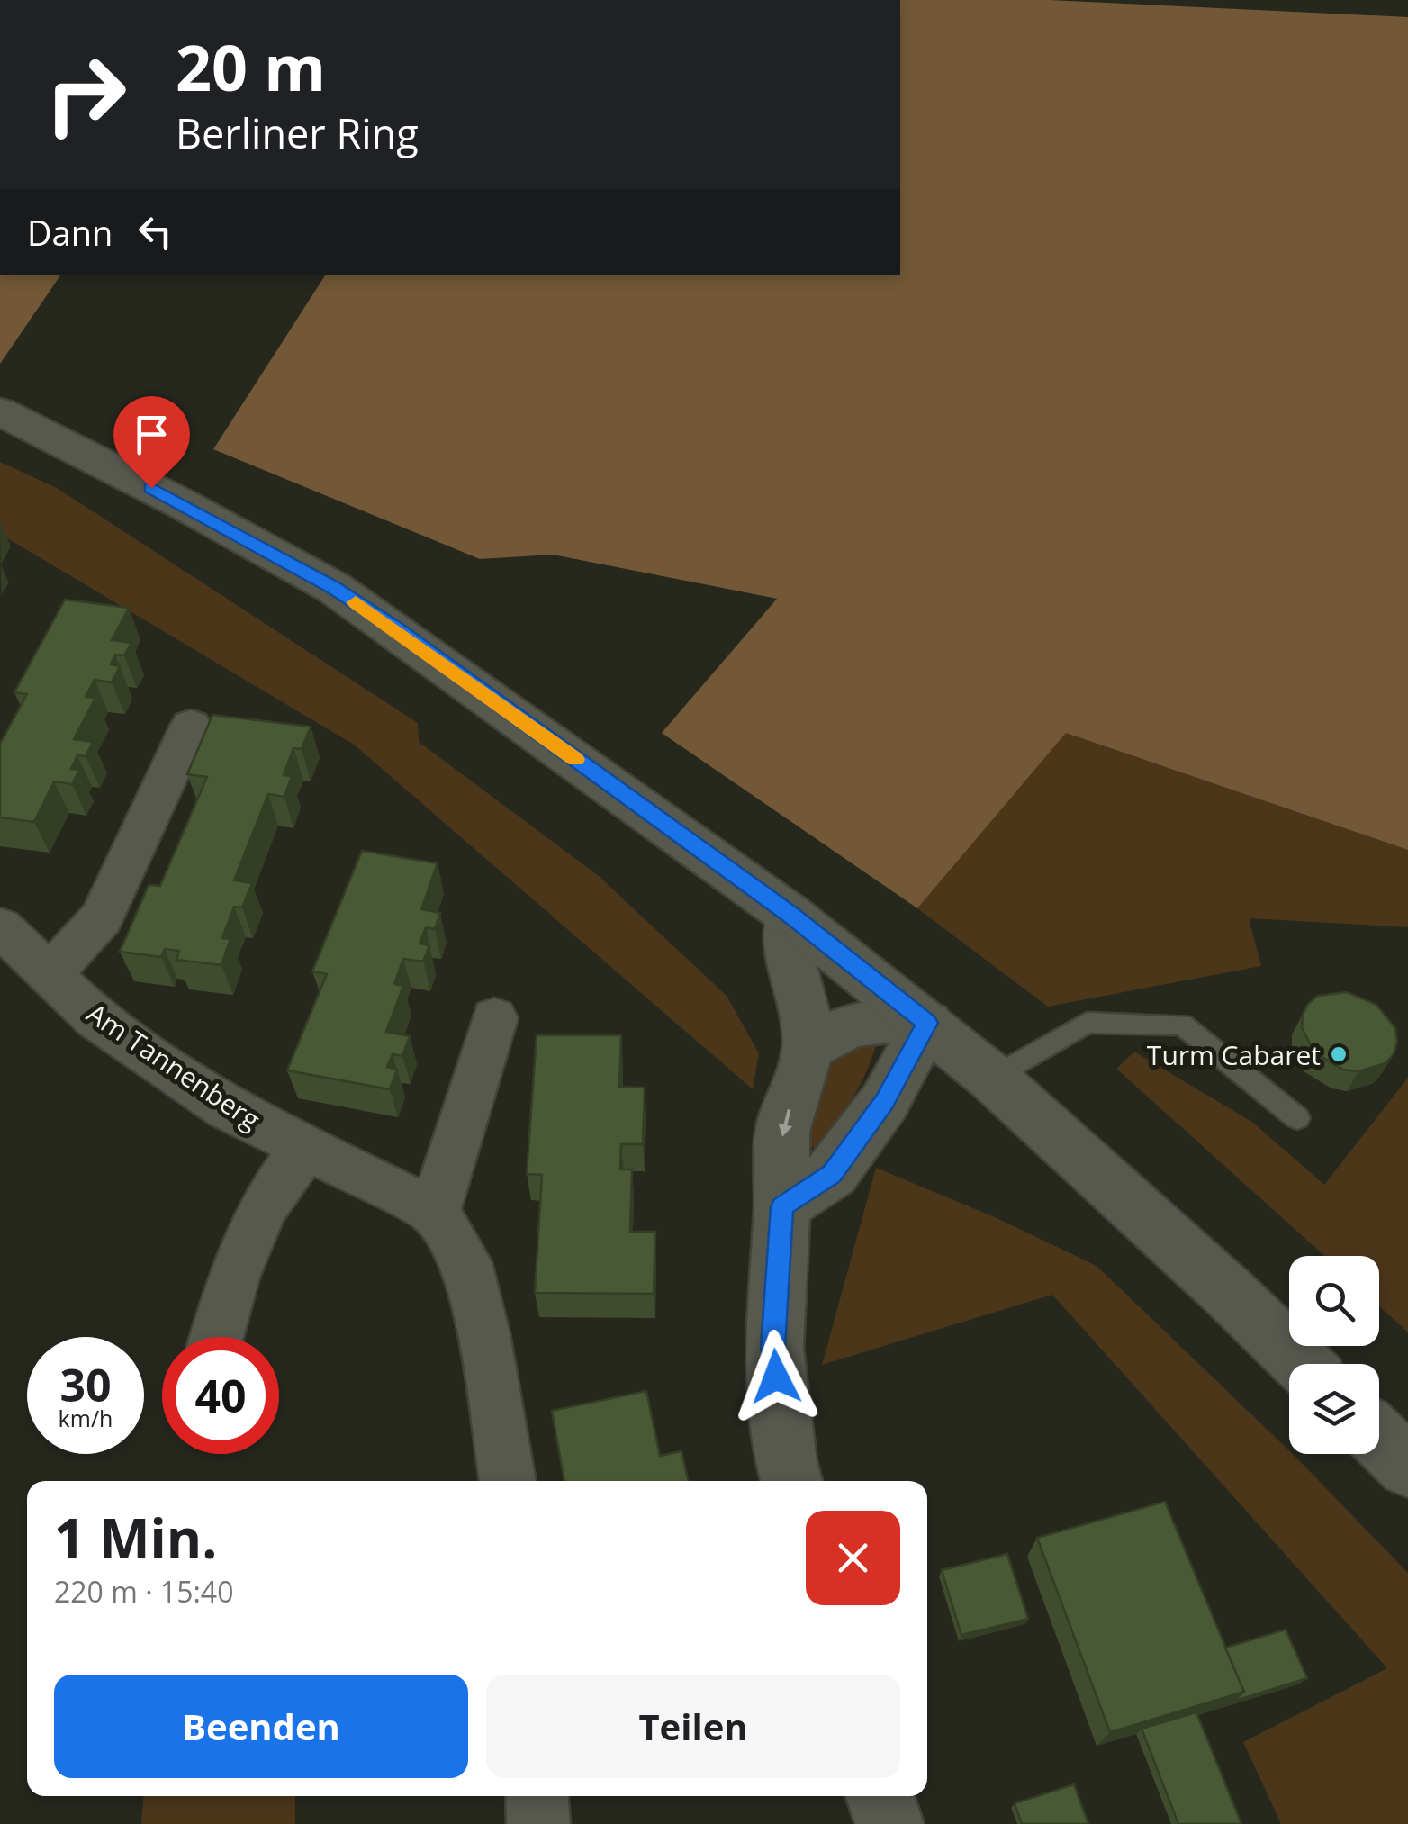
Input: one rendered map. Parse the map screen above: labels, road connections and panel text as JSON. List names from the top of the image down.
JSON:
{
  "streets": {
    "street": ["Am Tannenberg"]
  },
  "places": ["Turm Cabaret"],
  "page": {
    "turn": ["20 m", "Berliner Ring"],
    "then": "Dann",
    "speed": "30 km/h",
    "limit": "40",
    "heading": ["1 Min.", "220 m · 15:40"],
    "buttons": ["Beenden", "Teilen"]
  }
}
